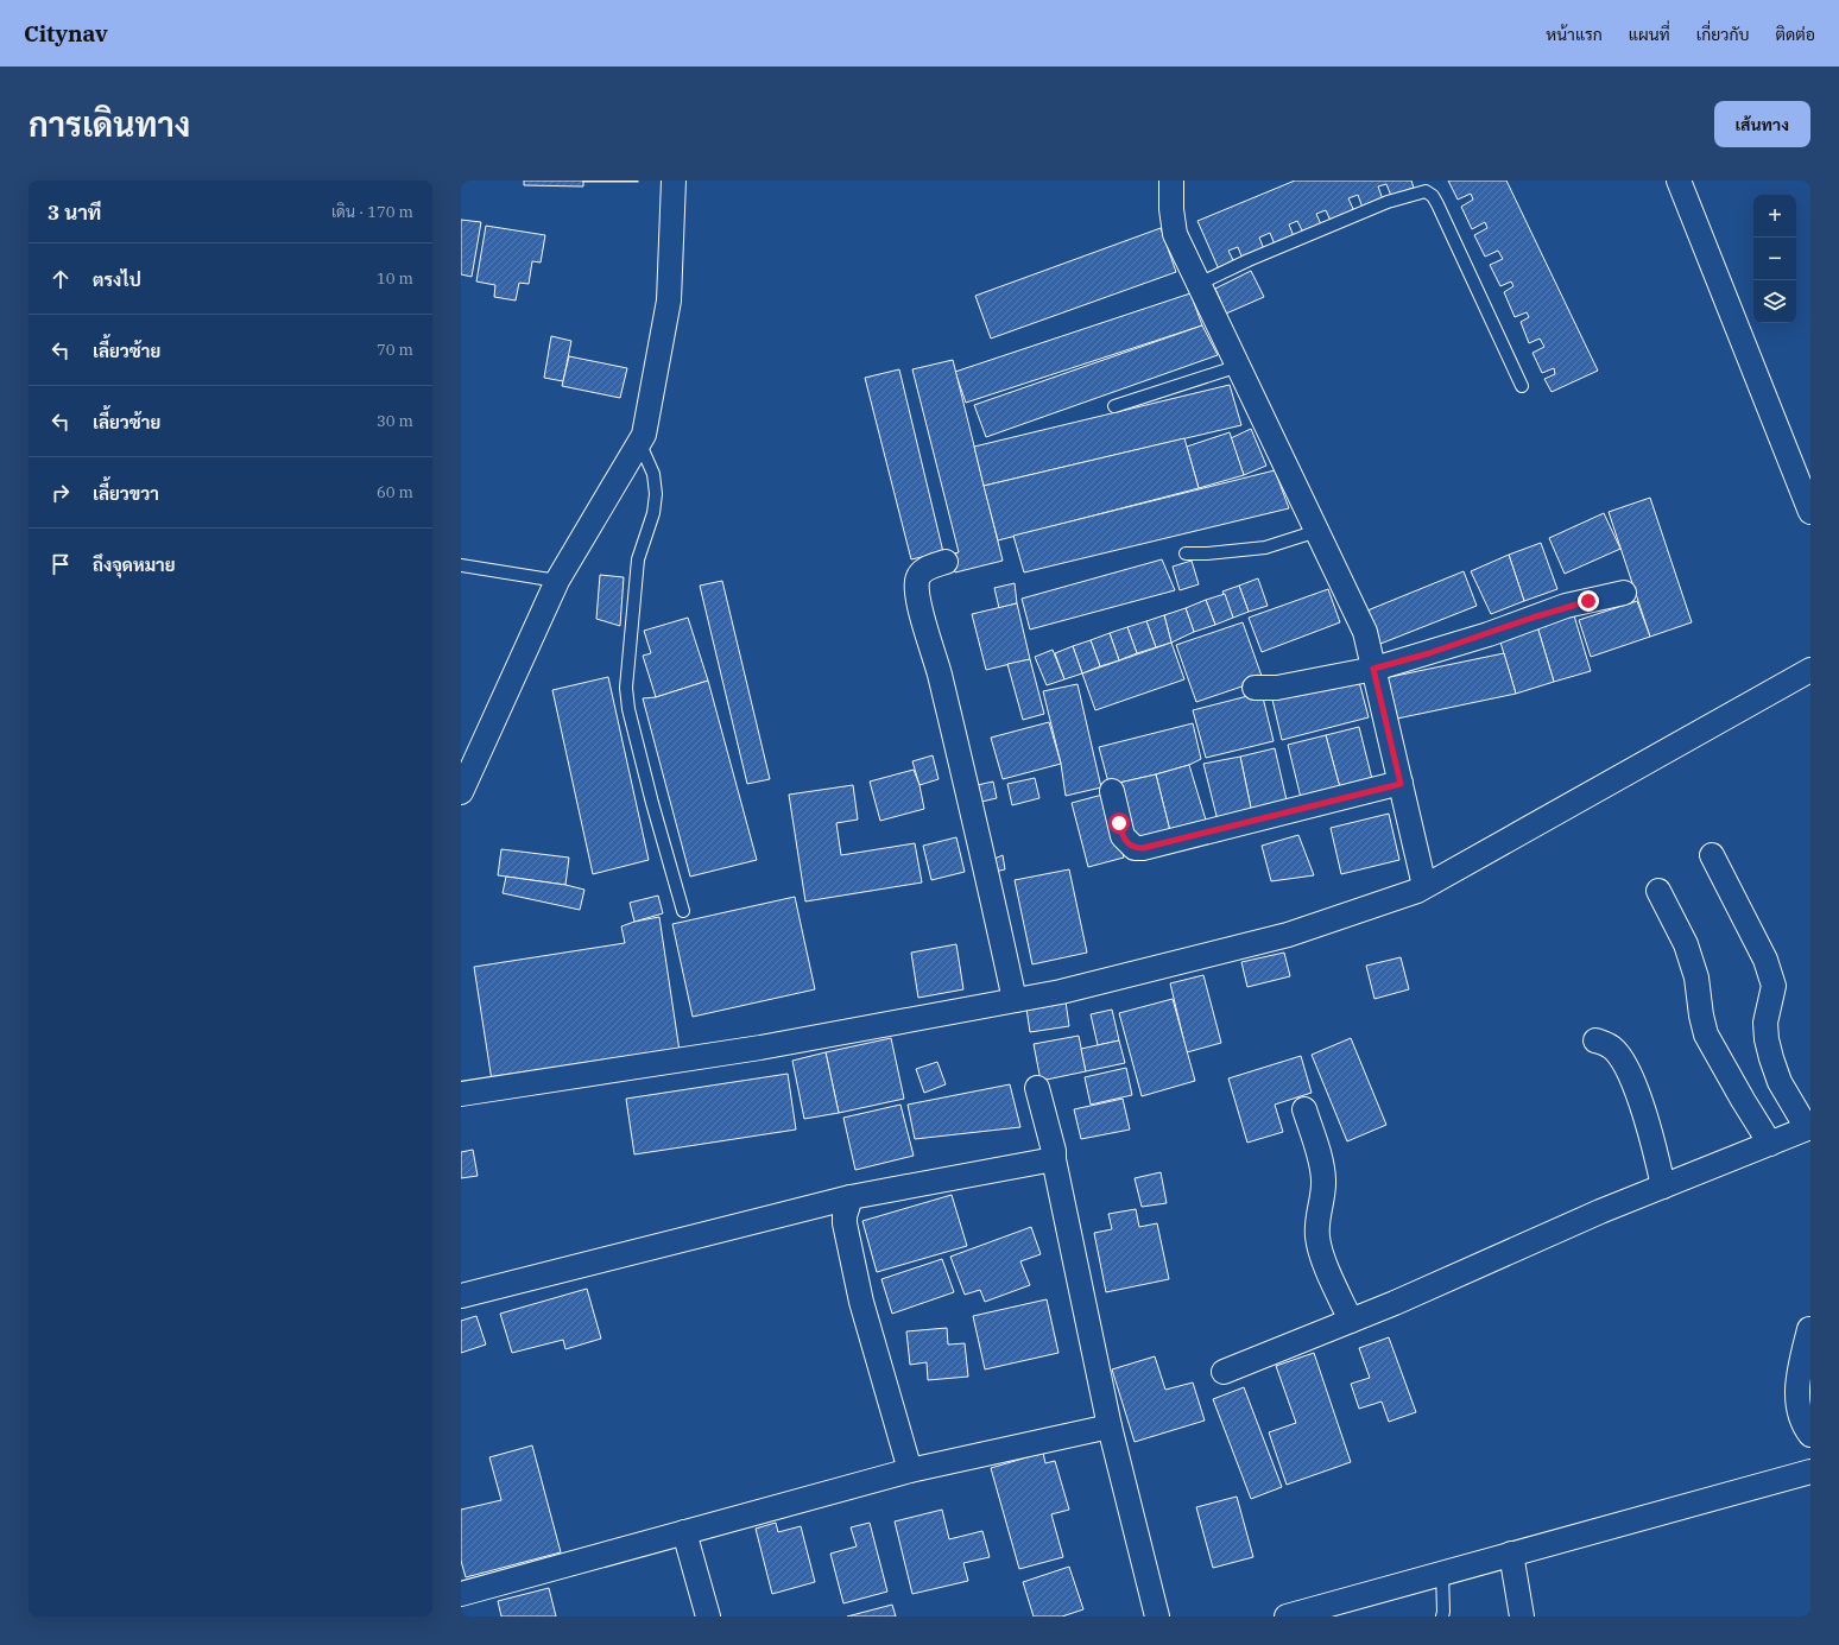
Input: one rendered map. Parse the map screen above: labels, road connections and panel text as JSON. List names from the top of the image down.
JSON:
{
  "page": {
    "header": "Citynav",
    "nav": [
      "หน้าแรก",
      "แผนที่",
      "เกี่ยวกับ",
      "ติดต่อ"
    ],
    "title": "การเดินทาง",
    "buttons": "เส้นทาง",
    "heading": ["3 นาที", "เดิน · 170 m"],
    "map_buttons": ["+", "−"],
    "list": [
      ["ตรงไป", "10 m"],
      ["เลี้ยวซ้าย", "70 m"],
      ["เลี้ยวซ้าย", "30 m"],
      ["เลี้ยวขวา", "60 m"],
      "ถึงจุดหมาย"
    ]
  }
}
